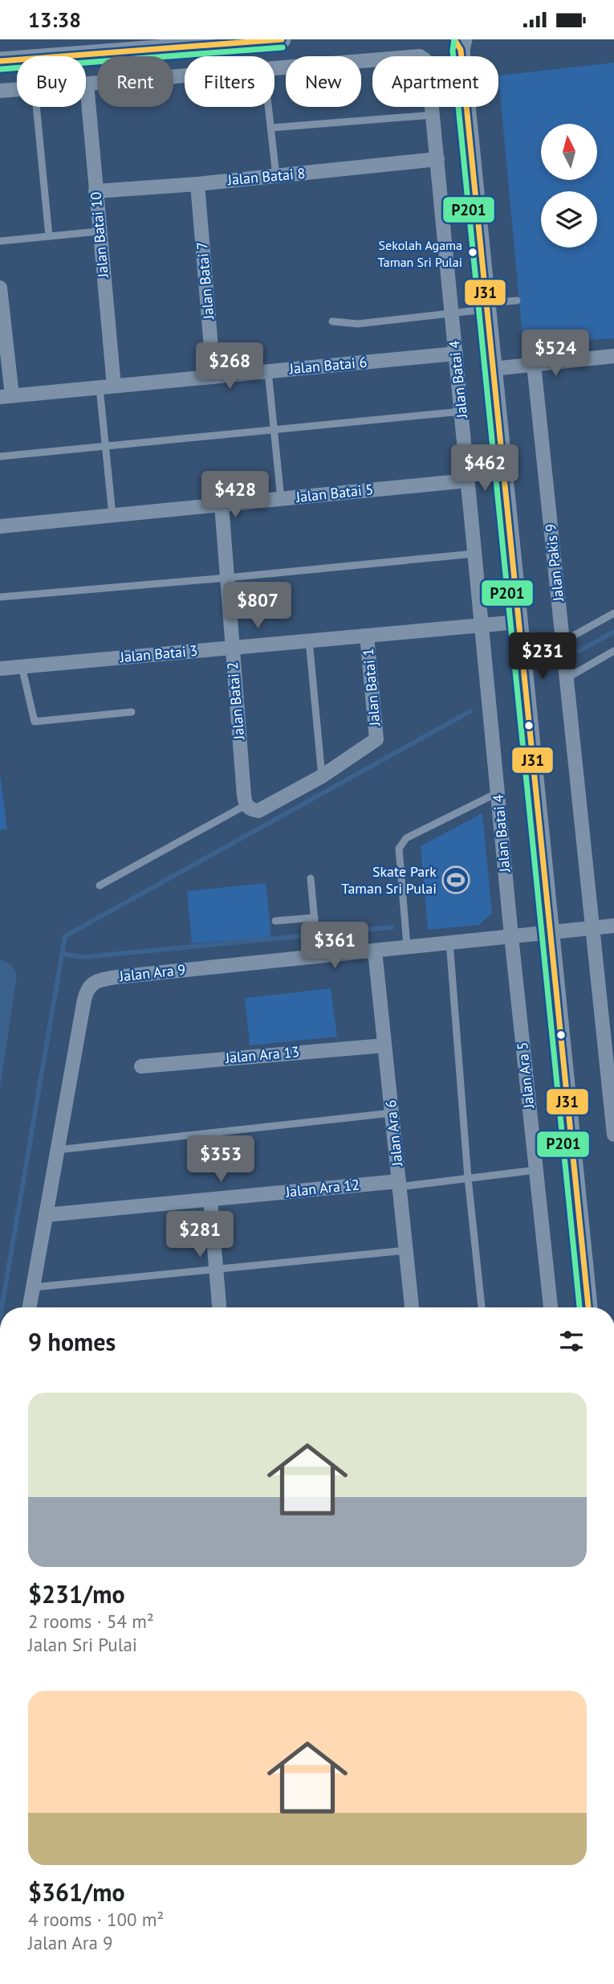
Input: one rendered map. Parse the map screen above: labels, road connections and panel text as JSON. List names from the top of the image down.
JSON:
{
  "streets": {
    "street": [
      "Jalan Batai 8",
      "Jalan Batai 10",
      "Jalan Batai 7",
      "Jalan Batai 6",
      "Jalan Batai 4",
      "Jalan Batai 5",
      "Jalan Pakis 9",
      "Jalan Batai 3",
      "Jalan Batai 1",
      "Jalan Batai 2",
      "Jalan Ara 9",
      "Jalan Ara 13",
      "Jalan Ara 5",
      "Jalan Ara 6",
      "Jalan Ara 12"
    ]
  },
  "crossings": [
    ["Jalan Batai 8", "Jalan Batai 10"],
    ["Jalan Batai 8", "Jalan Batai 7"],
    ["Jalan Batai 8", "Jalan Batai 4"],
    ["Jalan Batai 10", "Jalan Batai 6"],
    ["Jalan Batai 7", "Jalan Batai 6"],
    ["Jalan Batai 6", "Jalan Batai 4"],
    ["Jalan Batai 4", "Jalan Batai 5"],
    ["Jalan Batai 4", "Jalan Batai 3"],
    ["Jalan Batai 4", "Jalan Ara 9"],
    ["Jalan Batai 4", "Jalan Ara 5"],
    ["Jalan Batai 5", "Jalan Batai 2"],
    ["Jalan Pakis 9", "Jalan Ara 9"],
    ["Jalan Batai 3", "Jalan Batai 1"],
    ["Jalan Batai 3", "Jalan Batai 2"],
    ["Jalan Ara 9", "Jalan Ara 5"],
    ["Jalan Ara 9", "Jalan Ara 6"],
    ["Jalan Ara 9", "Jalan Ara 12"],
    ["Jalan Ara 13", "Jalan Ara 6"],
    ["Jalan Ara 6", "Jalan Ara 12"]
  ],
  "places": {
    "other": ["Sekolah Agama Taman Sri Pulai"],
    "sports": ["Skate Park Taman Sri Pulai"]
  },
  "lines": ["transit line J31", "transit line P201"],
  "north": "top",
  "page": {
    "status": "13:38",
    "chip": [
      "Buy",
      "Rent",
      "Filters",
      "New",
      "Apartment"
    ],
    "price": [
      "$524",
      "$268",
      "$462",
      "$428",
      "$807",
      "$231",
      "$361",
      "$353",
      "$281"
    ],
    "heading": "9 homes",
    "list": [
      {
        "name": "$231/mo",
        "note": "2 rooms · 54 m² · Jalan Sri Pulai"
      },
      {
        "name": "$361/mo",
        "note": "4 rooms · 100 m² · Jalan Ara 9"
      }
    ]
  }
}
